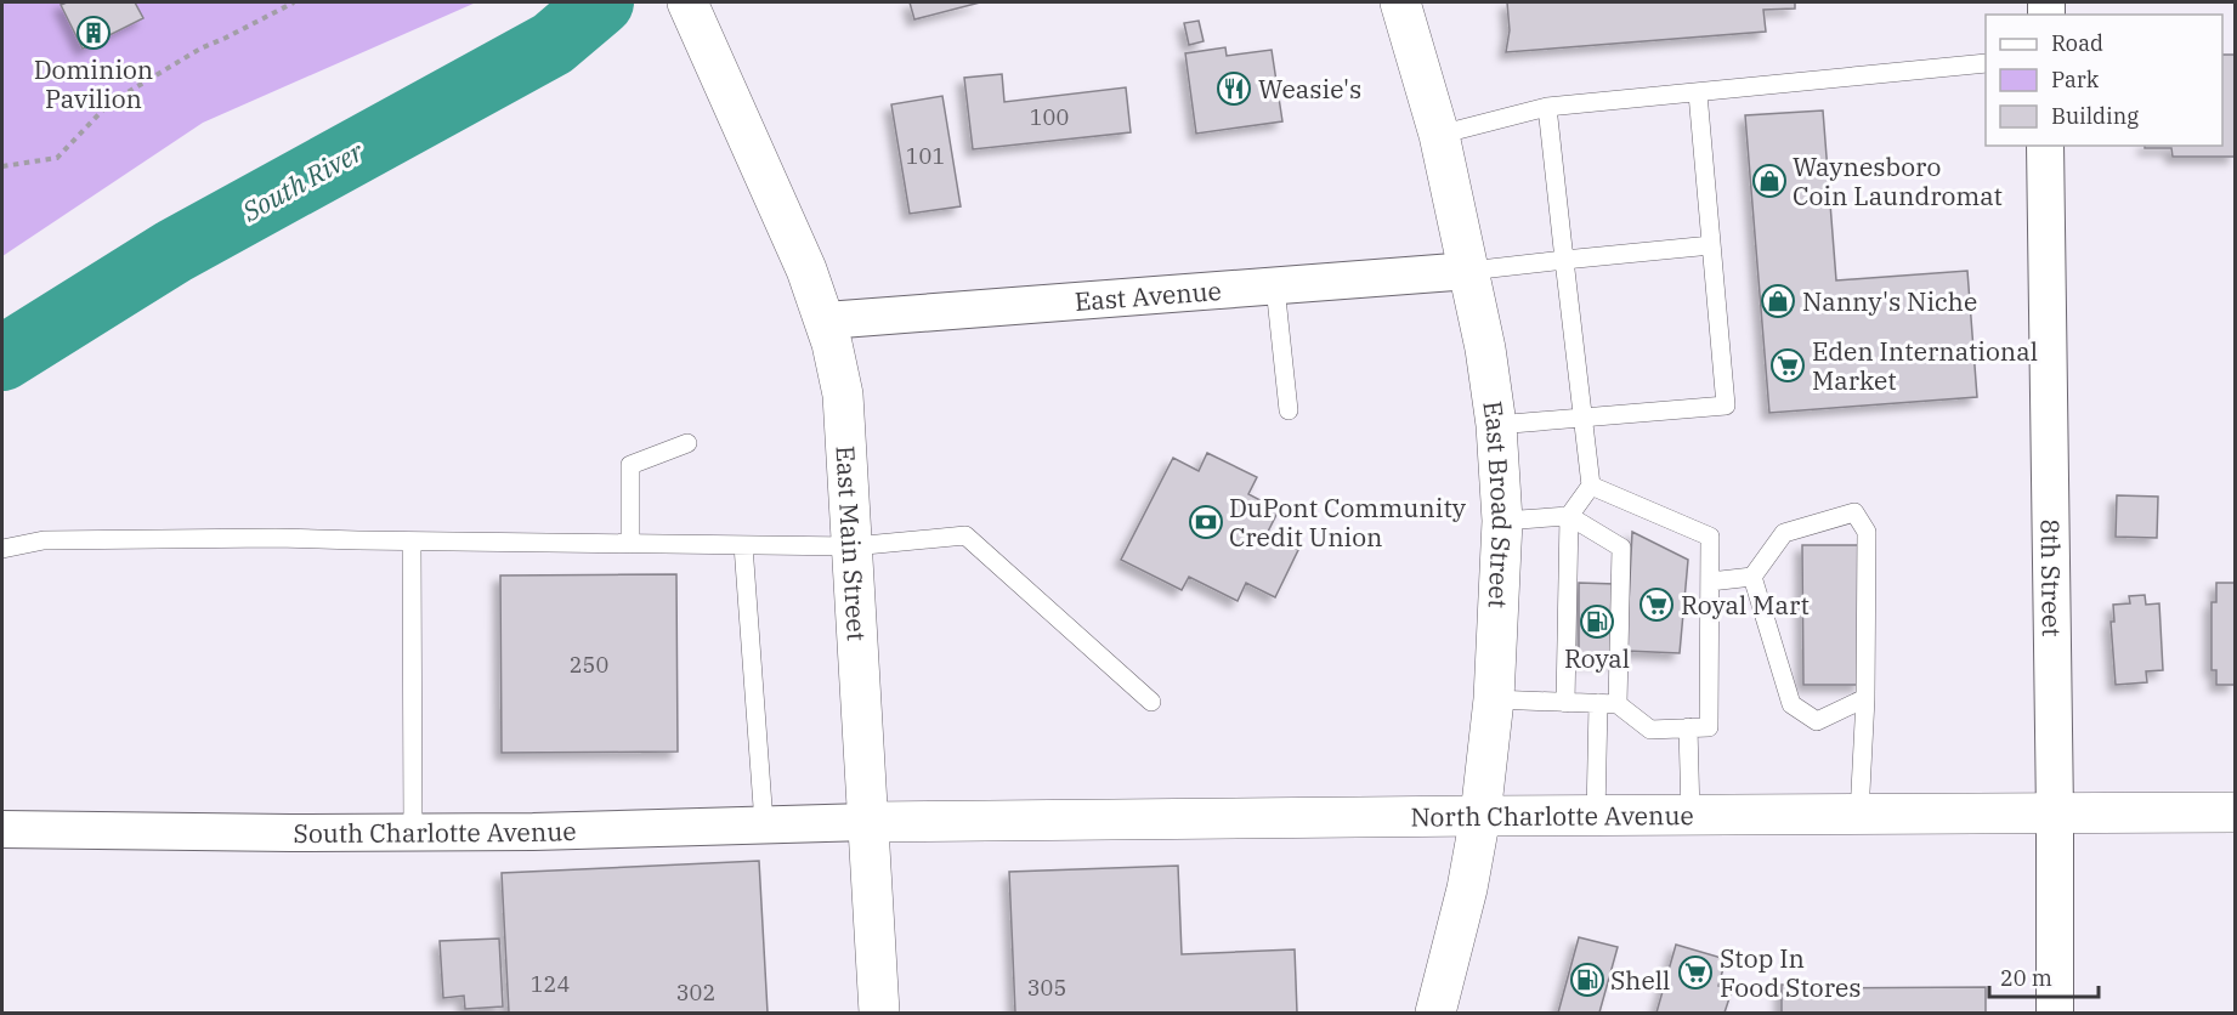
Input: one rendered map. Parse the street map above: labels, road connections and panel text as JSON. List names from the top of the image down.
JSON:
{
  "streets": {
    "main road": ["East Broad Street", "East Main Street", "North Charlotte Avenue"],
    "street": ["East Avenue", "8th Street", "South Charlotte Avenue"]
  },
  "crossings": [
    ["East Avenue", "East Broad Street"],
    ["East Avenue", "East Main Street"],
    ["East Broad Street", "North Charlotte Avenue"],
    ["East Main Street", "North Charlotte Avenue"],
    ["East Main Street", "South Charlotte Avenue"],
    ["8th Street", "North Charlotte Avenue"],
    ["North Charlotte Avenue", "South Charlotte Avenue"]
  ],
  "water": ["South River"],
  "places": {
    "building": ["Dominion Pavilion"],
    "restaurant": ["Weasie's"],
    "shop": ["Waynesboro Coin Laundromat", "Nanny's Niche"],
    "supermarket": ["Eden International Market", "Royal Mart", "Stop In Food Stores"],
    "bank": ["DuPont Community Credit Union"],
    "fuel station": ["Royal", "Shell"]
  },
  "house_numbers": [
    "100",
    "101",
    "250",
    "124",
    "305",
    "302"
  ],
  "legend": ["Road", "Park", "Building"],
  "scale_bar": "20 m"
}
